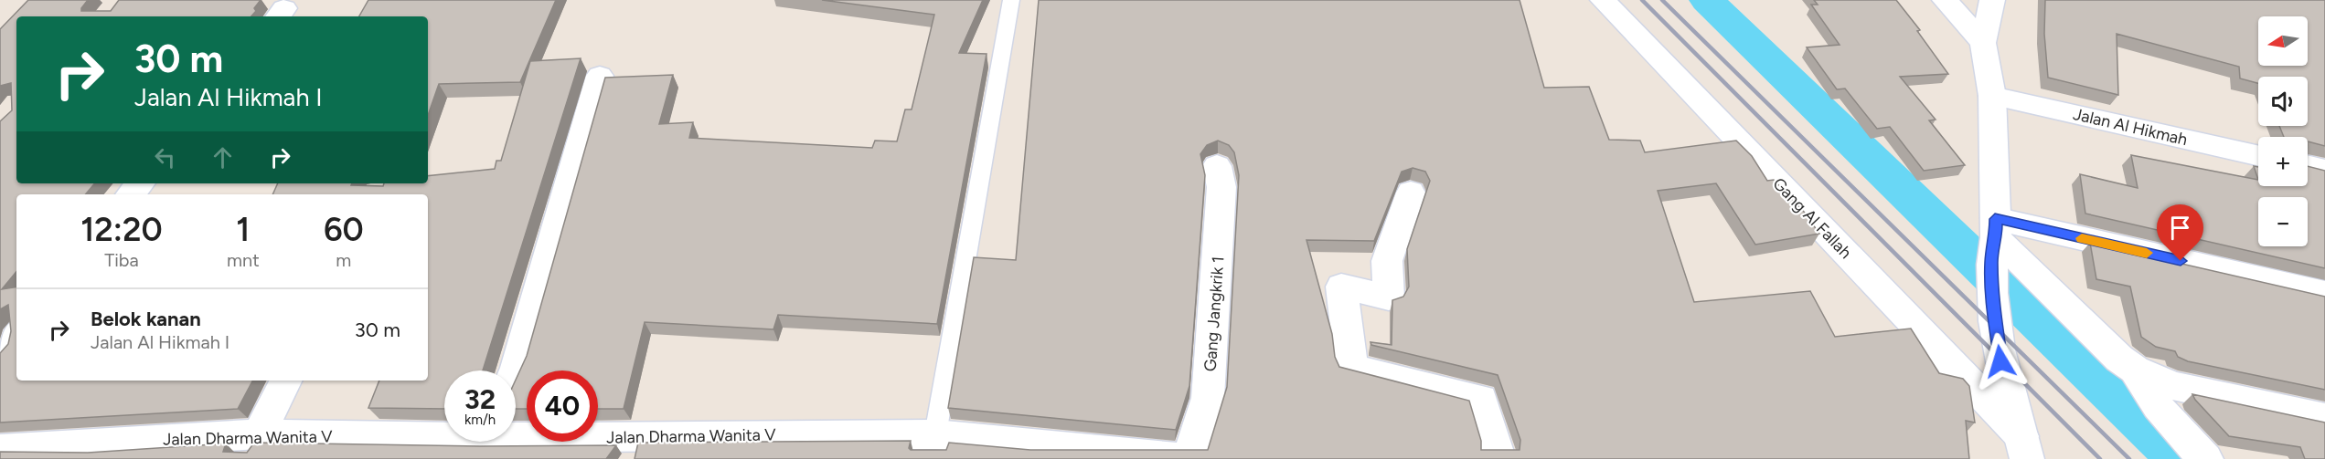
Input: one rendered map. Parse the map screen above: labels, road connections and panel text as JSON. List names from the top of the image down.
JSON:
{
  "streets": {
    "street": [
      "Jalan Al Hikmah",
      "Gang Al Fallah",
      "Gang Jangkrik 1",
      "Jalan Dharma Wanita V"
    ]
  },
  "crossings": [
    ["Gang Jangkrik 1", "Jalan Dharma Wanita V"]
  ],
  "north": "left",
  "page": {
    "map_buttons": ["+", "−"],
    "turn": ["30 m", "Jalan Al Hikmah I"],
    "eta": [
      "12:20",
      "Tiba",
      "1",
      "mnt",
      "60",
      "m"
    ],
    "list": [
      {
        "name": "Belok kanan",
        "note": "Jalan Al Hikmah I",
        "value": "30 m"
      }
    ],
    "speed": "32 km/h",
    "limit": "40"
  }
}
